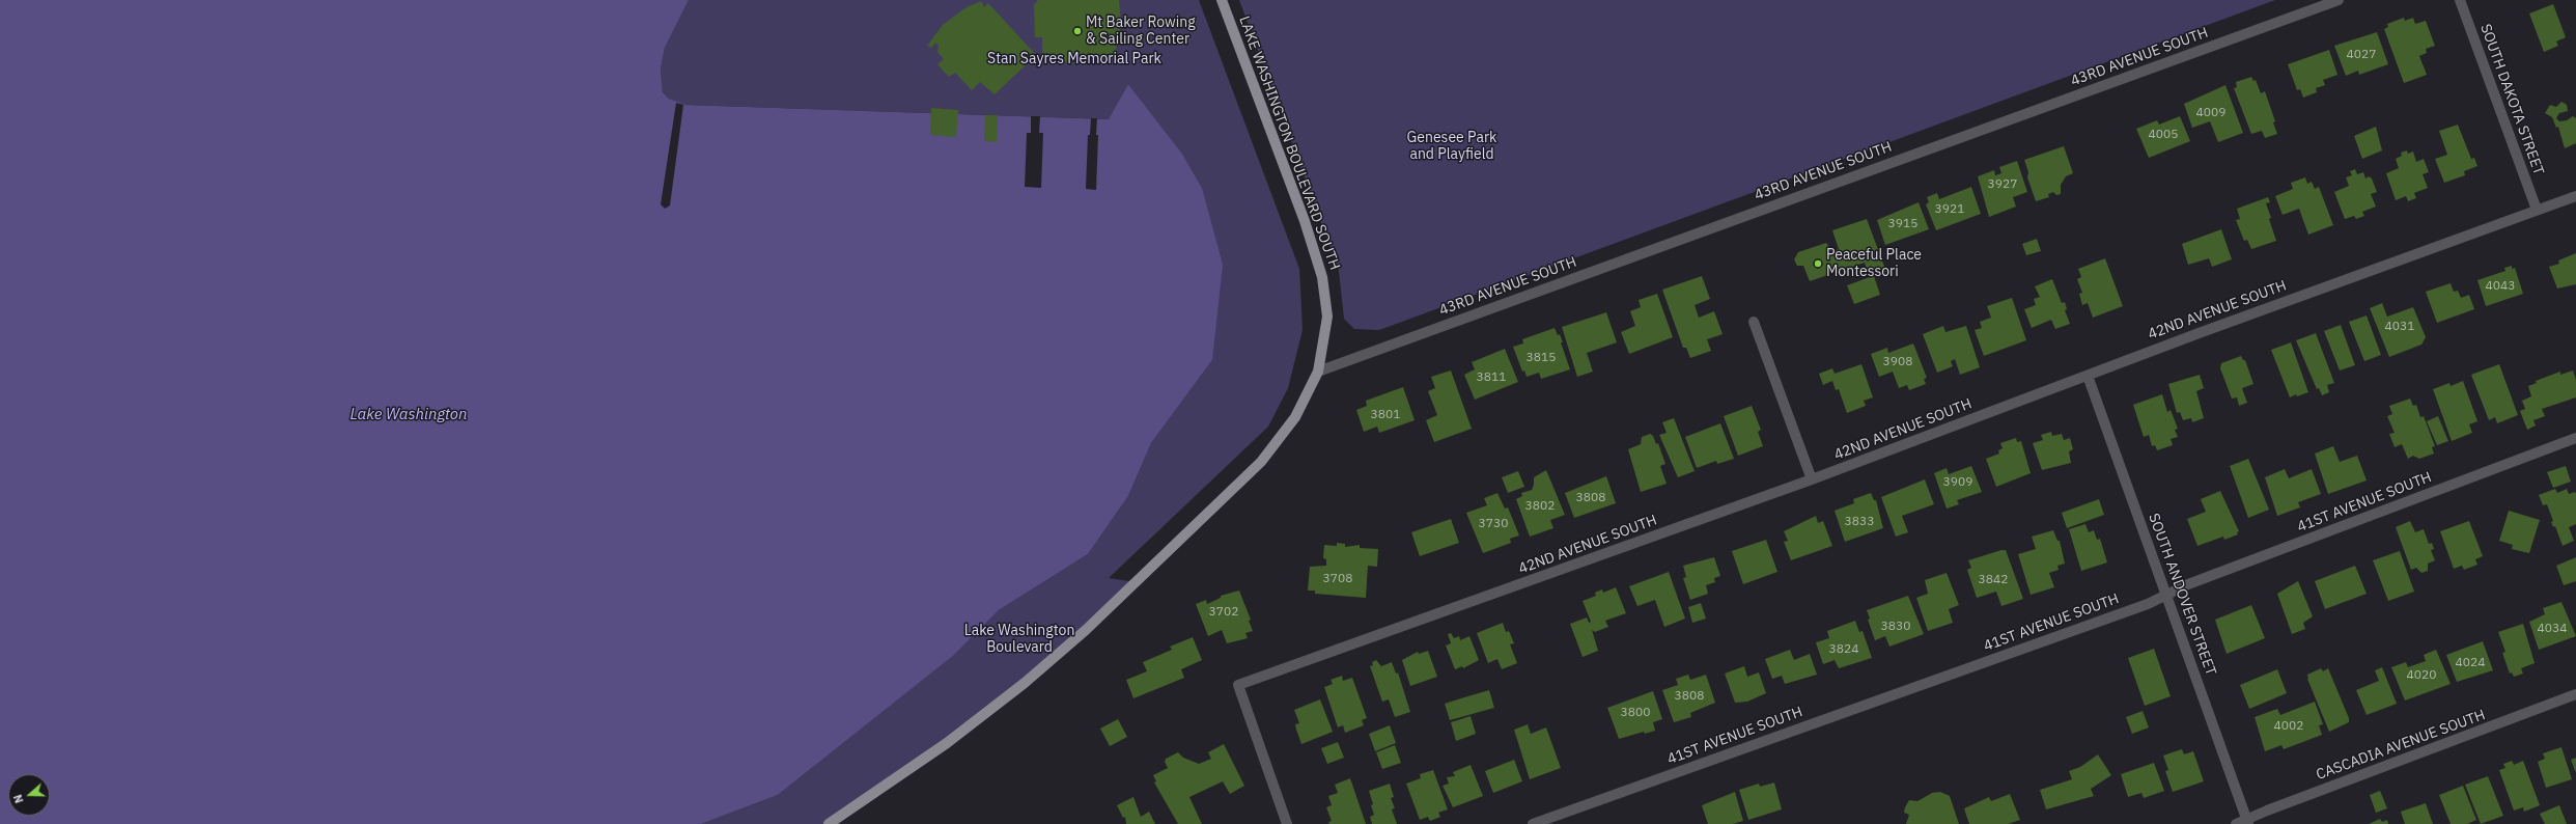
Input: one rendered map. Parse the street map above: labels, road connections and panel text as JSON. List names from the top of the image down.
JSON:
{
  "streets": {
    "main road": ["LAKE WASHINGTON BOULEVARD SOUTH"],
    "street": [
      "43RD AVENUE SOUTH",
      "SOUTH DAKOTA STREET",
      "42ND AVENUE SOUTH",
      "41ST AVENUE SOUTH",
      "SOUTH ANDOVER STREET",
      "CASCADIA AVENUE SOUTH"
    ]
  },
  "crossings": [
    ["43RD AVENUE SOUTH", "LAKE WASHINGTON BOULEVARD SOUTH"],
    ["SOUTH DAKOTA STREET", "42ND AVENUE SOUTH"],
    ["42ND AVENUE SOUTH", "SOUTH ANDOVER STREET"],
    ["41ST AVENUE SOUTH", "SOUTH ANDOVER STREET"],
    ["SOUTH ANDOVER STREET", "CASCADIA AVENUE SOUTH"]
  ],
  "water": ["Lake Washington"],
  "parks": ["Stan Sayres Memorial Park", "Genesee Park and Playfield", "Lake Washington Boulevard"],
  "places": ["Mt Baker Rowing & Sailing Center", "Peaceful Place Montessori"],
  "house_numbers": [
    "4027",
    "4009",
    "4005",
    "3927",
    "3921",
    "3915",
    "4043",
    "4031",
    "3815",
    "3908",
    "3811",
    "3801",
    "3909",
    "3808",
    "3802",
    "3833",
    "3730",
    "3708",
    "3842",
    "3702",
    "3830",
    "4034",
    "3824",
    "4024",
    "4020",
    "3808",
    "3800",
    "4002"
  ],
  "north": "left"
}
